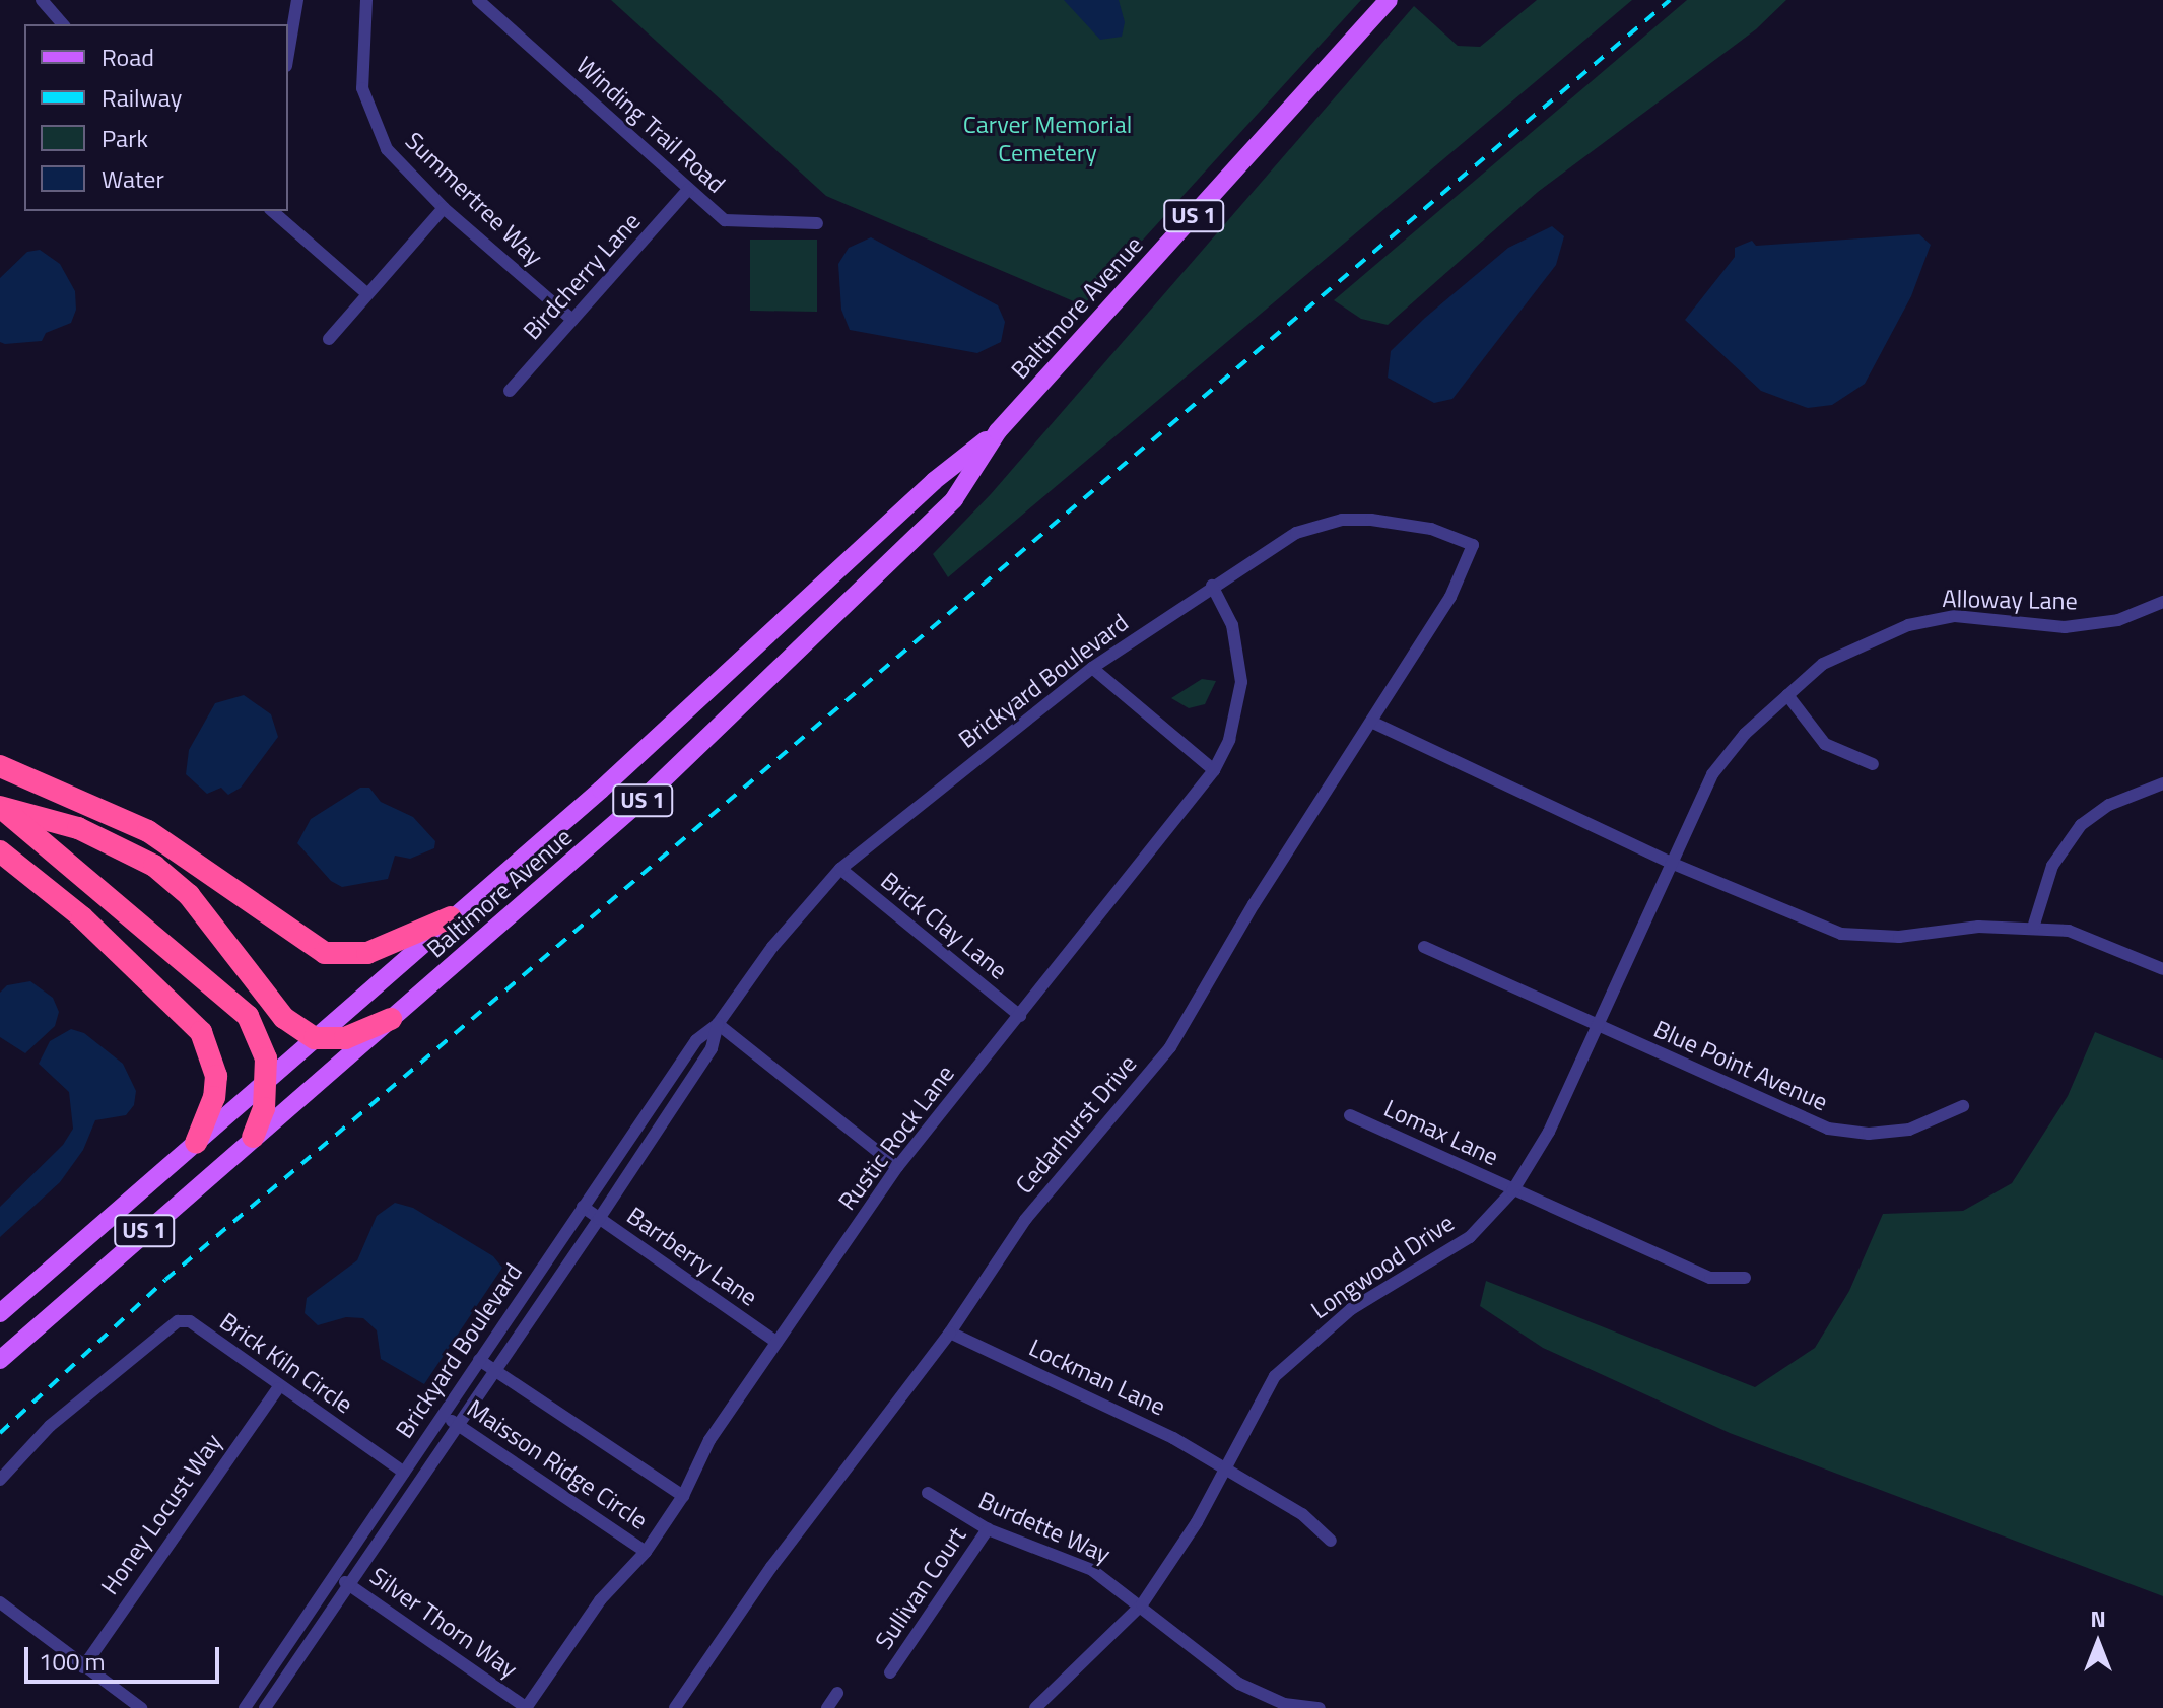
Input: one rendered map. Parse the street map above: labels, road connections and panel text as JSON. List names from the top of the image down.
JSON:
{
  "streets": {
    "main road": ["US 1", "Baltimore Avenue"],
    "street": [
      "Winding Trail Road",
      "Summertree Way",
      "Birdcherry Lane",
      "Alloway Lane",
      "Brickyard Boulevard",
      "Brick Clay Lane",
      "Blue Point Avenue",
      "Cedarhurst Drive",
      "Lomax Lane",
      "Rustic Rock Lane",
      "Barrberry Lane",
      "Longwood Drive",
      "Brick Kiln Circle",
      "Lockman Lane",
      "Maisson Ridge Circle",
      "Honey Locust Way",
      "Burdette Way",
      "Sullivan Court",
      "Silver Thorn Way"
    ]
  },
  "crossings": [
    ["Winding Trail Road", "Birdcherry Lane"],
    ["Summertree Way", "Birdcherry Lane"],
    ["Alloway Lane", "Longwood Drive"],
    ["Brickyard Boulevard", "Brick Clay Lane"],
    ["Brickyard Boulevard", "Cedarhurst Drive"],
    ["Brickyard Boulevard", "Rustic Rock Lane"],
    ["Brickyard Boulevard", "Barrberry Lane"],
    ["Brickyard Boulevard", "Brick Kiln Circle"],
    ["Brickyard Boulevard", "Maisson Ridge Circle"],
    ["Brickyard Boulevard", "Silver Thorn Way"],
    ["Brick Clay Lane", "Rustic Rock Lane"],
    ["Blue Point Avenue", "Longwood Drive"],
    ["Cedarhurst Drive", "Lockman Lane"],
    ["Lomax Lane", "Longwood Drive"],
    ["Rustic Rock Lane", "Barrberry Lane"],
    ["Rustic Rock Lane", "Maisson Ridge Circle"],
    ["Rustic Rock Lane", "Silver Thorn Way"],
    ["Longwood Drive", "Lockman Lane"],
    ["Longwood Drive", "Burdette Way"],
    ["Brick Kiln Circle", "Honey Locust Way"],
    ["Burdette Way", "Sullivan Court"]
  ],
  "parks": ["Carver Memorial Cemetery"],
  "legend": [
    "Road",
    "Railway",
    "Park",
    "Water"
  ],
  "scale_bar": "100 m",
  "north": "top"
}
